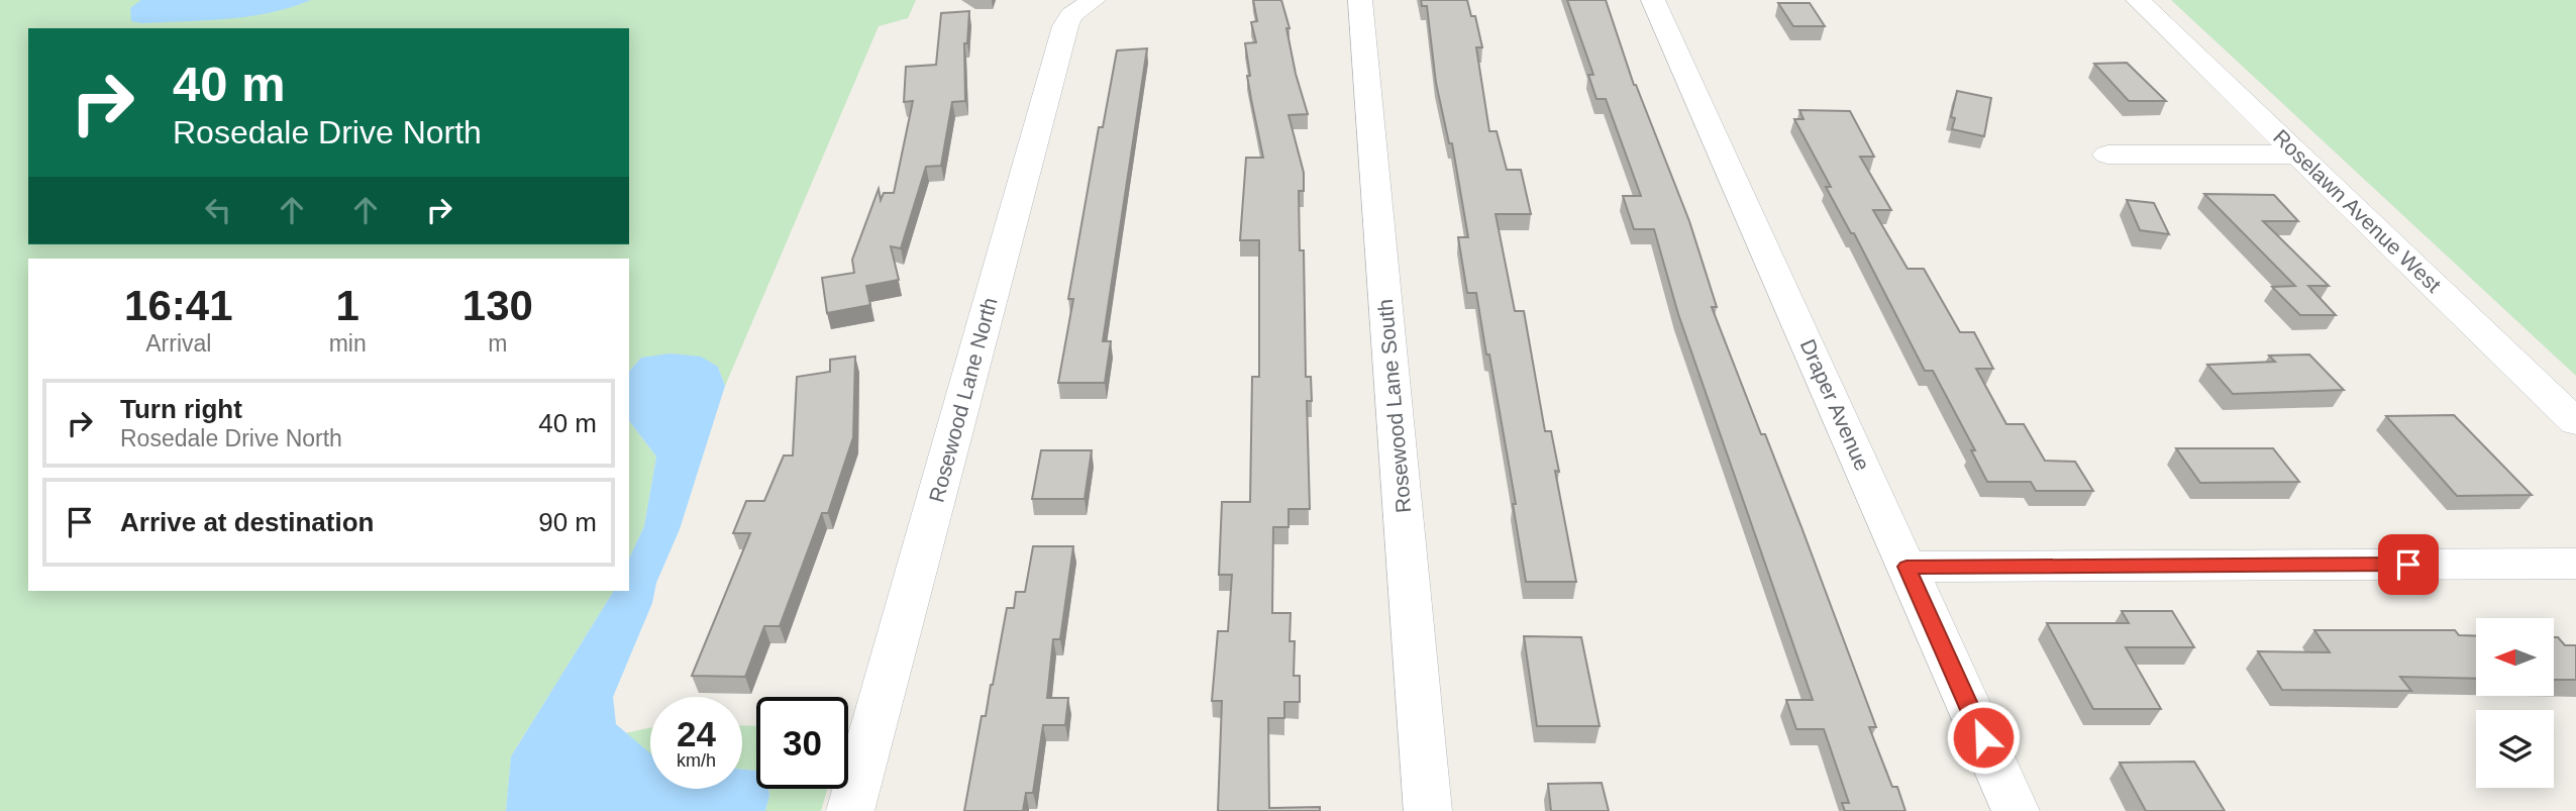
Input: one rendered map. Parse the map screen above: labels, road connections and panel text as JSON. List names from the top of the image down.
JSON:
{
  "streets": {
    "street": [
      "Roselawn Avenue West",
      "Rosewood Lane North",
      "Draper Avenue",
      "Rosewood Lane South"
    ]
  },
  "north": "left",
  "page": {
    "turn": ["40 m", "Rosedale Drive North"],
    "eta": [
      "16:41",
      "Arrival",
      "1",
      "min",
      "130",
      "m"
    ],
    "list": [
      {
        "name": "Turn right",
        "note": "Rosedale Drive North",
        "value": "40 m"
      },
      {
        "name": "Arrive at destination",
        "value": "90 m"
      }
    ],
    "speed": "24 km/h",
    "limit": "30"
  }
}
